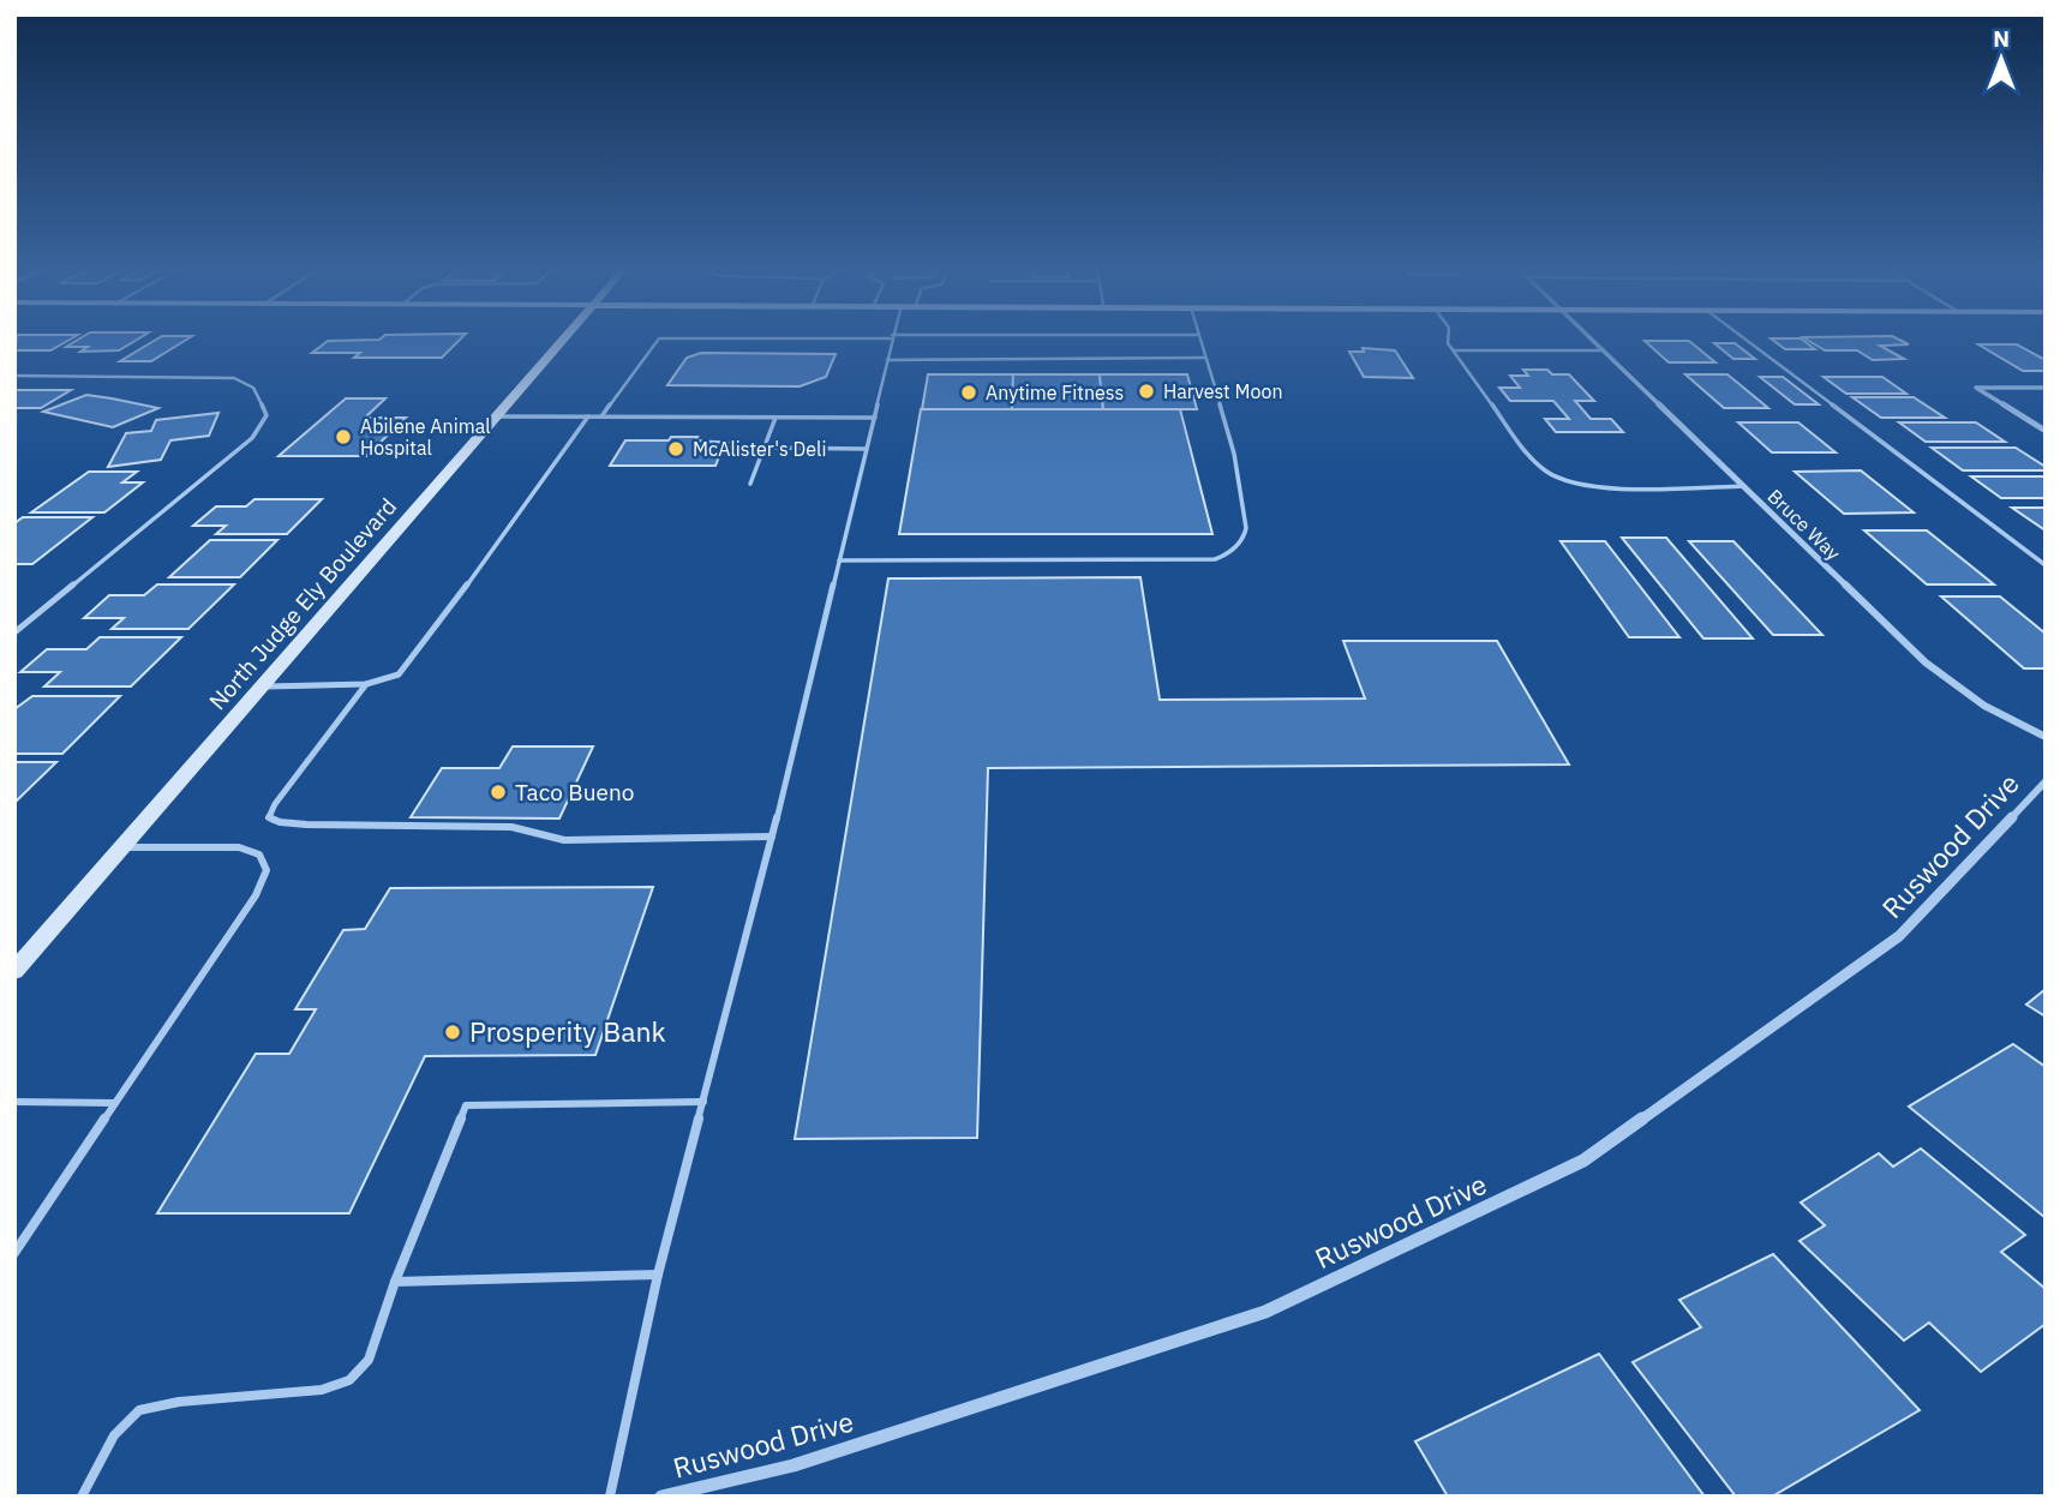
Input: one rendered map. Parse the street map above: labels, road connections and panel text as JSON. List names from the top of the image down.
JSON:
{
  "streets": {
    "main road": ["North Judge Ely Boulevard"],
    "street": ["Bruce Way", "Ruswood Drive"]
  },
  "places": [
    "Harvest Moon",
    "Anytime Fitness",
    "Abilene Animal Hospital",
    "McAlister's Deli",
    "Taco Bueno",
    "Prosperity Bank"
  ],
  "north": "top"
}
